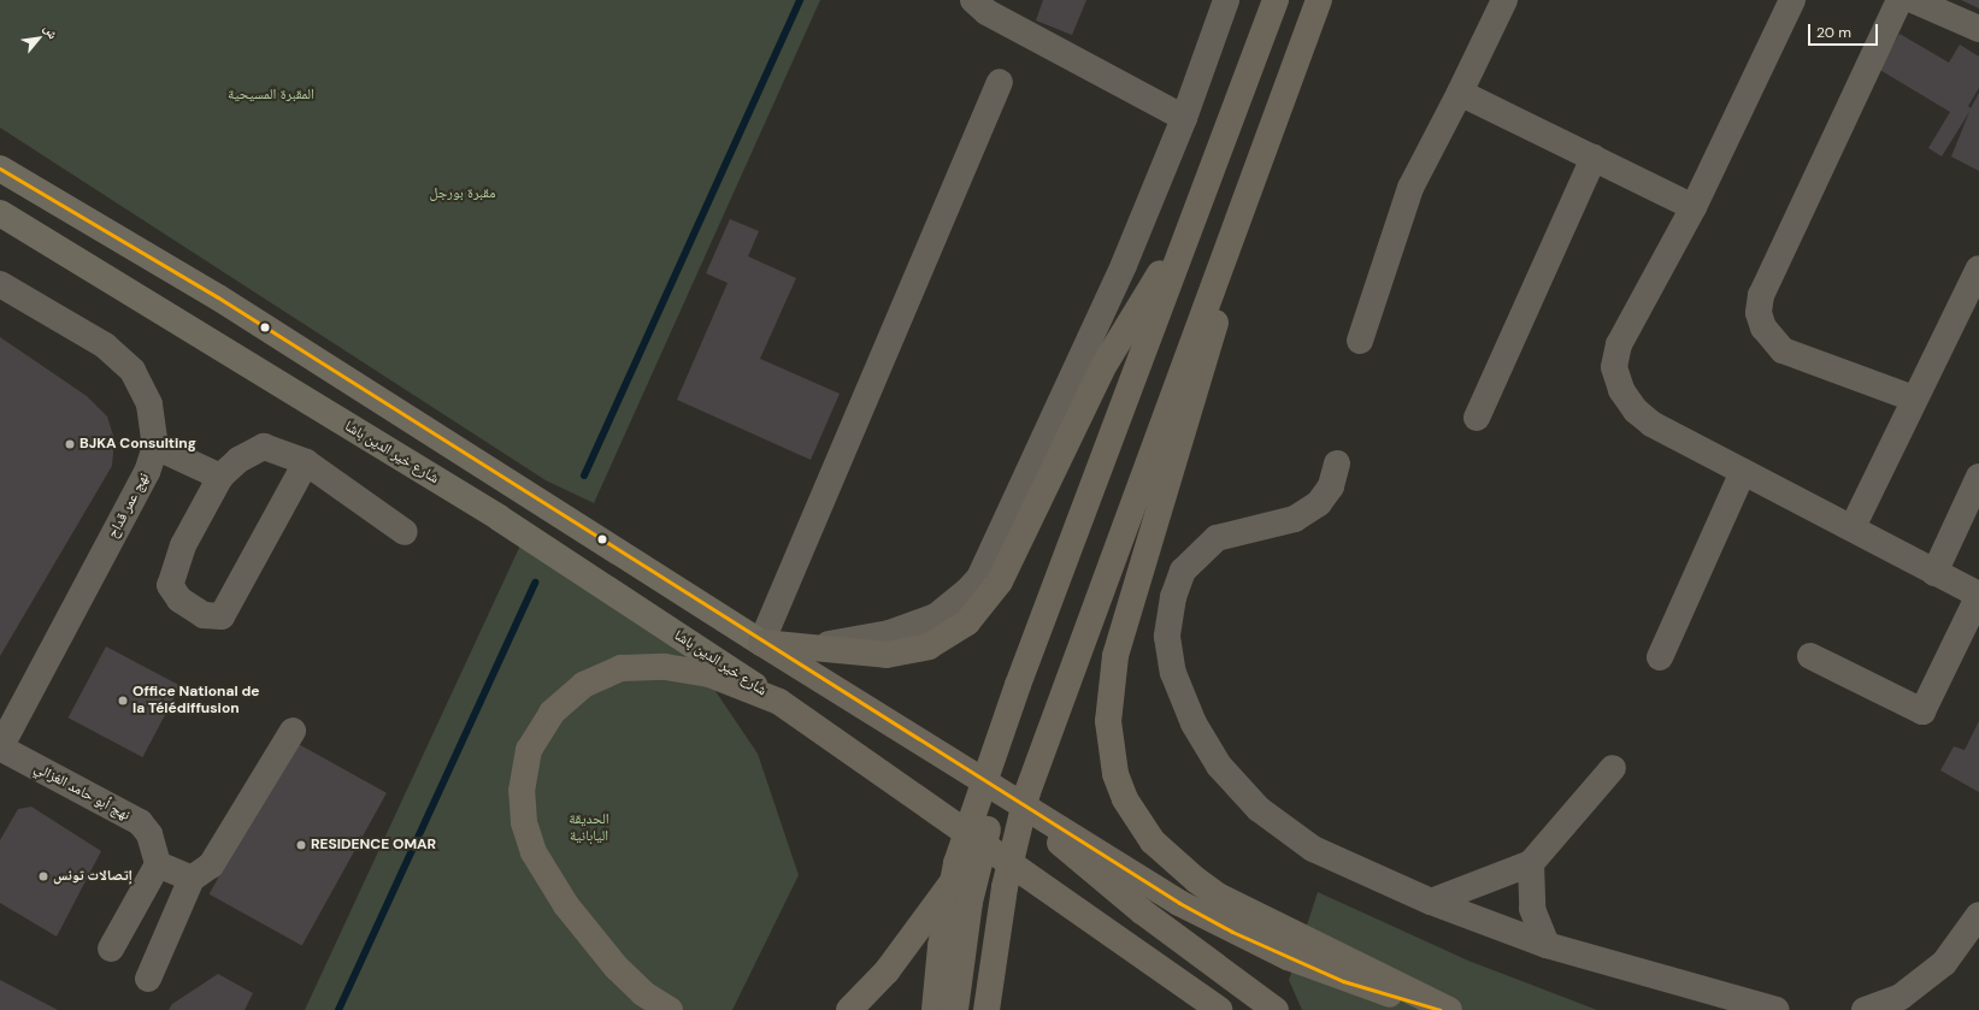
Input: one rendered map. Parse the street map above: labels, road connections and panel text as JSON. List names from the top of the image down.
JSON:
{
  "streets": {
    "main road": ["شارع خير الدين باشا"],
    "street": ["نهج عمر قداح", "نهج أبو حامد الغزالي"]
  },
  "crossings": [
    ["نهج عمر قداح", "نهج أبو حامد الغزالي"]
  ],
  "parks": ["المقبرة المسيحية", "مقبرة بورجل", "الحديقة اليابانية"],
  "places": [
    "BJKA Consulting",
    "Office National de la Télédiffusion",
    "RESIDENCE OMAR",
    "إتصالات تونس"
  ],
  "lines": ["transit line 20"],
  "scale_bar": "20 m",
  "north": "top right"
}
